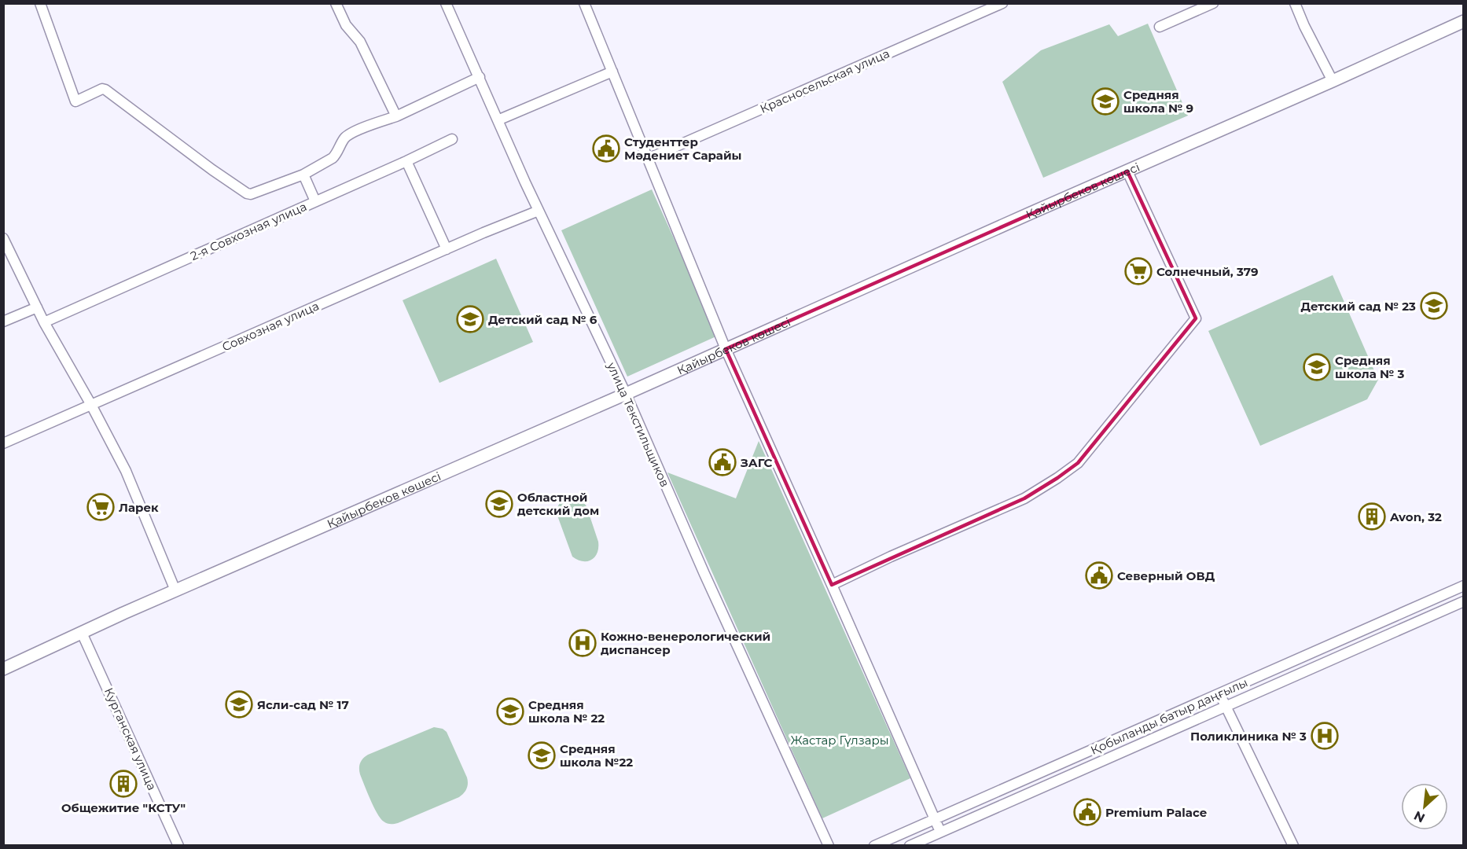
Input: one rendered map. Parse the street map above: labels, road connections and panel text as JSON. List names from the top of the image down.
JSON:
{
  "streets": {
    "main road": ["Қайырбеков көшесі"],
    "street": [
      "Красносельская улица",
      "2-я Совхозная улица",
      "Совхозная улица",
      "улица Текстильщиков",
      "Қобыланды батыр даңғылы",
      "Курганская улица"
    ]
  },
  "crossings": [
    ["Қайырбеков көшесі", "улица Текстильщиков"],
    ["Қайырбеков көшесі", "Курганская улица"],
    ["Совхозная улица", "улица Текстильщиков"]
  ],
  "parks": ["Жастар Гүлзары"],
  "places": {
    "school or university": [
      "Средняя школа № 9",
      "Детский сад № 23",
      "Детский сад № 6",
      "Средняя школа № 3",
      "Областной детский дом",
      "Ясли-сад № 17",
      "Средняя школа № 22",
      "Средняя школа №22"
    ],
    "public building": [
      "Студенттер Мәдениет Сарайы",
      "ЗАГС",
      "Северный ОВД",
      "Premium Palace"
    ],
    "supermarket": ["Солнечный, 379", "Ларек"],
    "building": ["Avon, 32", "Общежитие \"КСТУ\""],
    "hospital": ["Кожно-венерологический диспансер", "Поликлиника № 3"]
  },
  "north": "bottom left"
}
